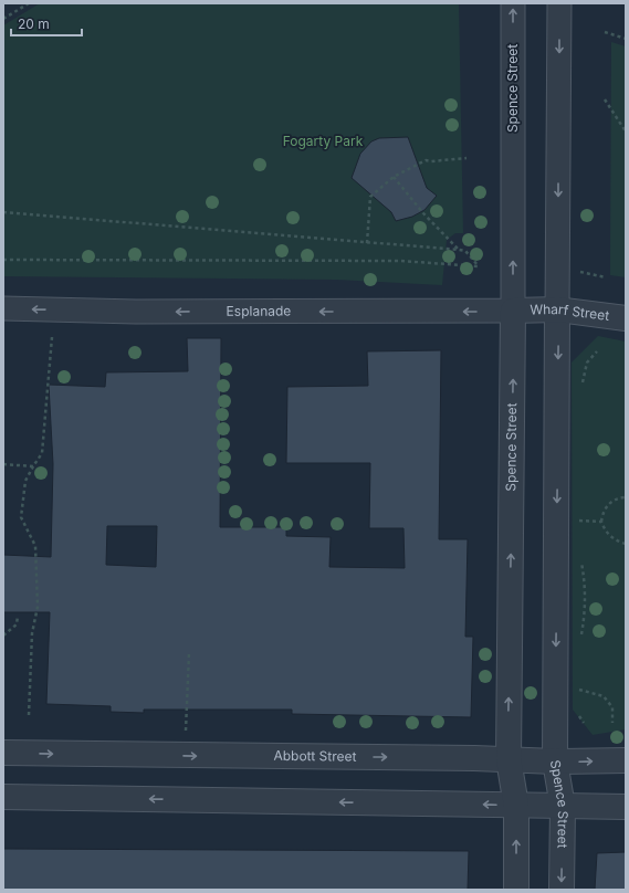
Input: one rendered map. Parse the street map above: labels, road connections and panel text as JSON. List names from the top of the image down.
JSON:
{
  "streets": {
    "street": [
      "Spence Street",
      "Esplanade",
      "Wharf Street",
      "Abbott Street"
    ]
  },
  "crossings": [
    ["Spence Street", "Esplanade"],
    ["Spence Street", "Wharf Street"],
    ["Spence Street", "Abbott Street"],
    ["Esplanade", "Wharf Street"]
  ],
  "one_way": ["Esplanade"],
  "parks": ["Fogarty Park"],
  "scale_bar": "20 m"
}
